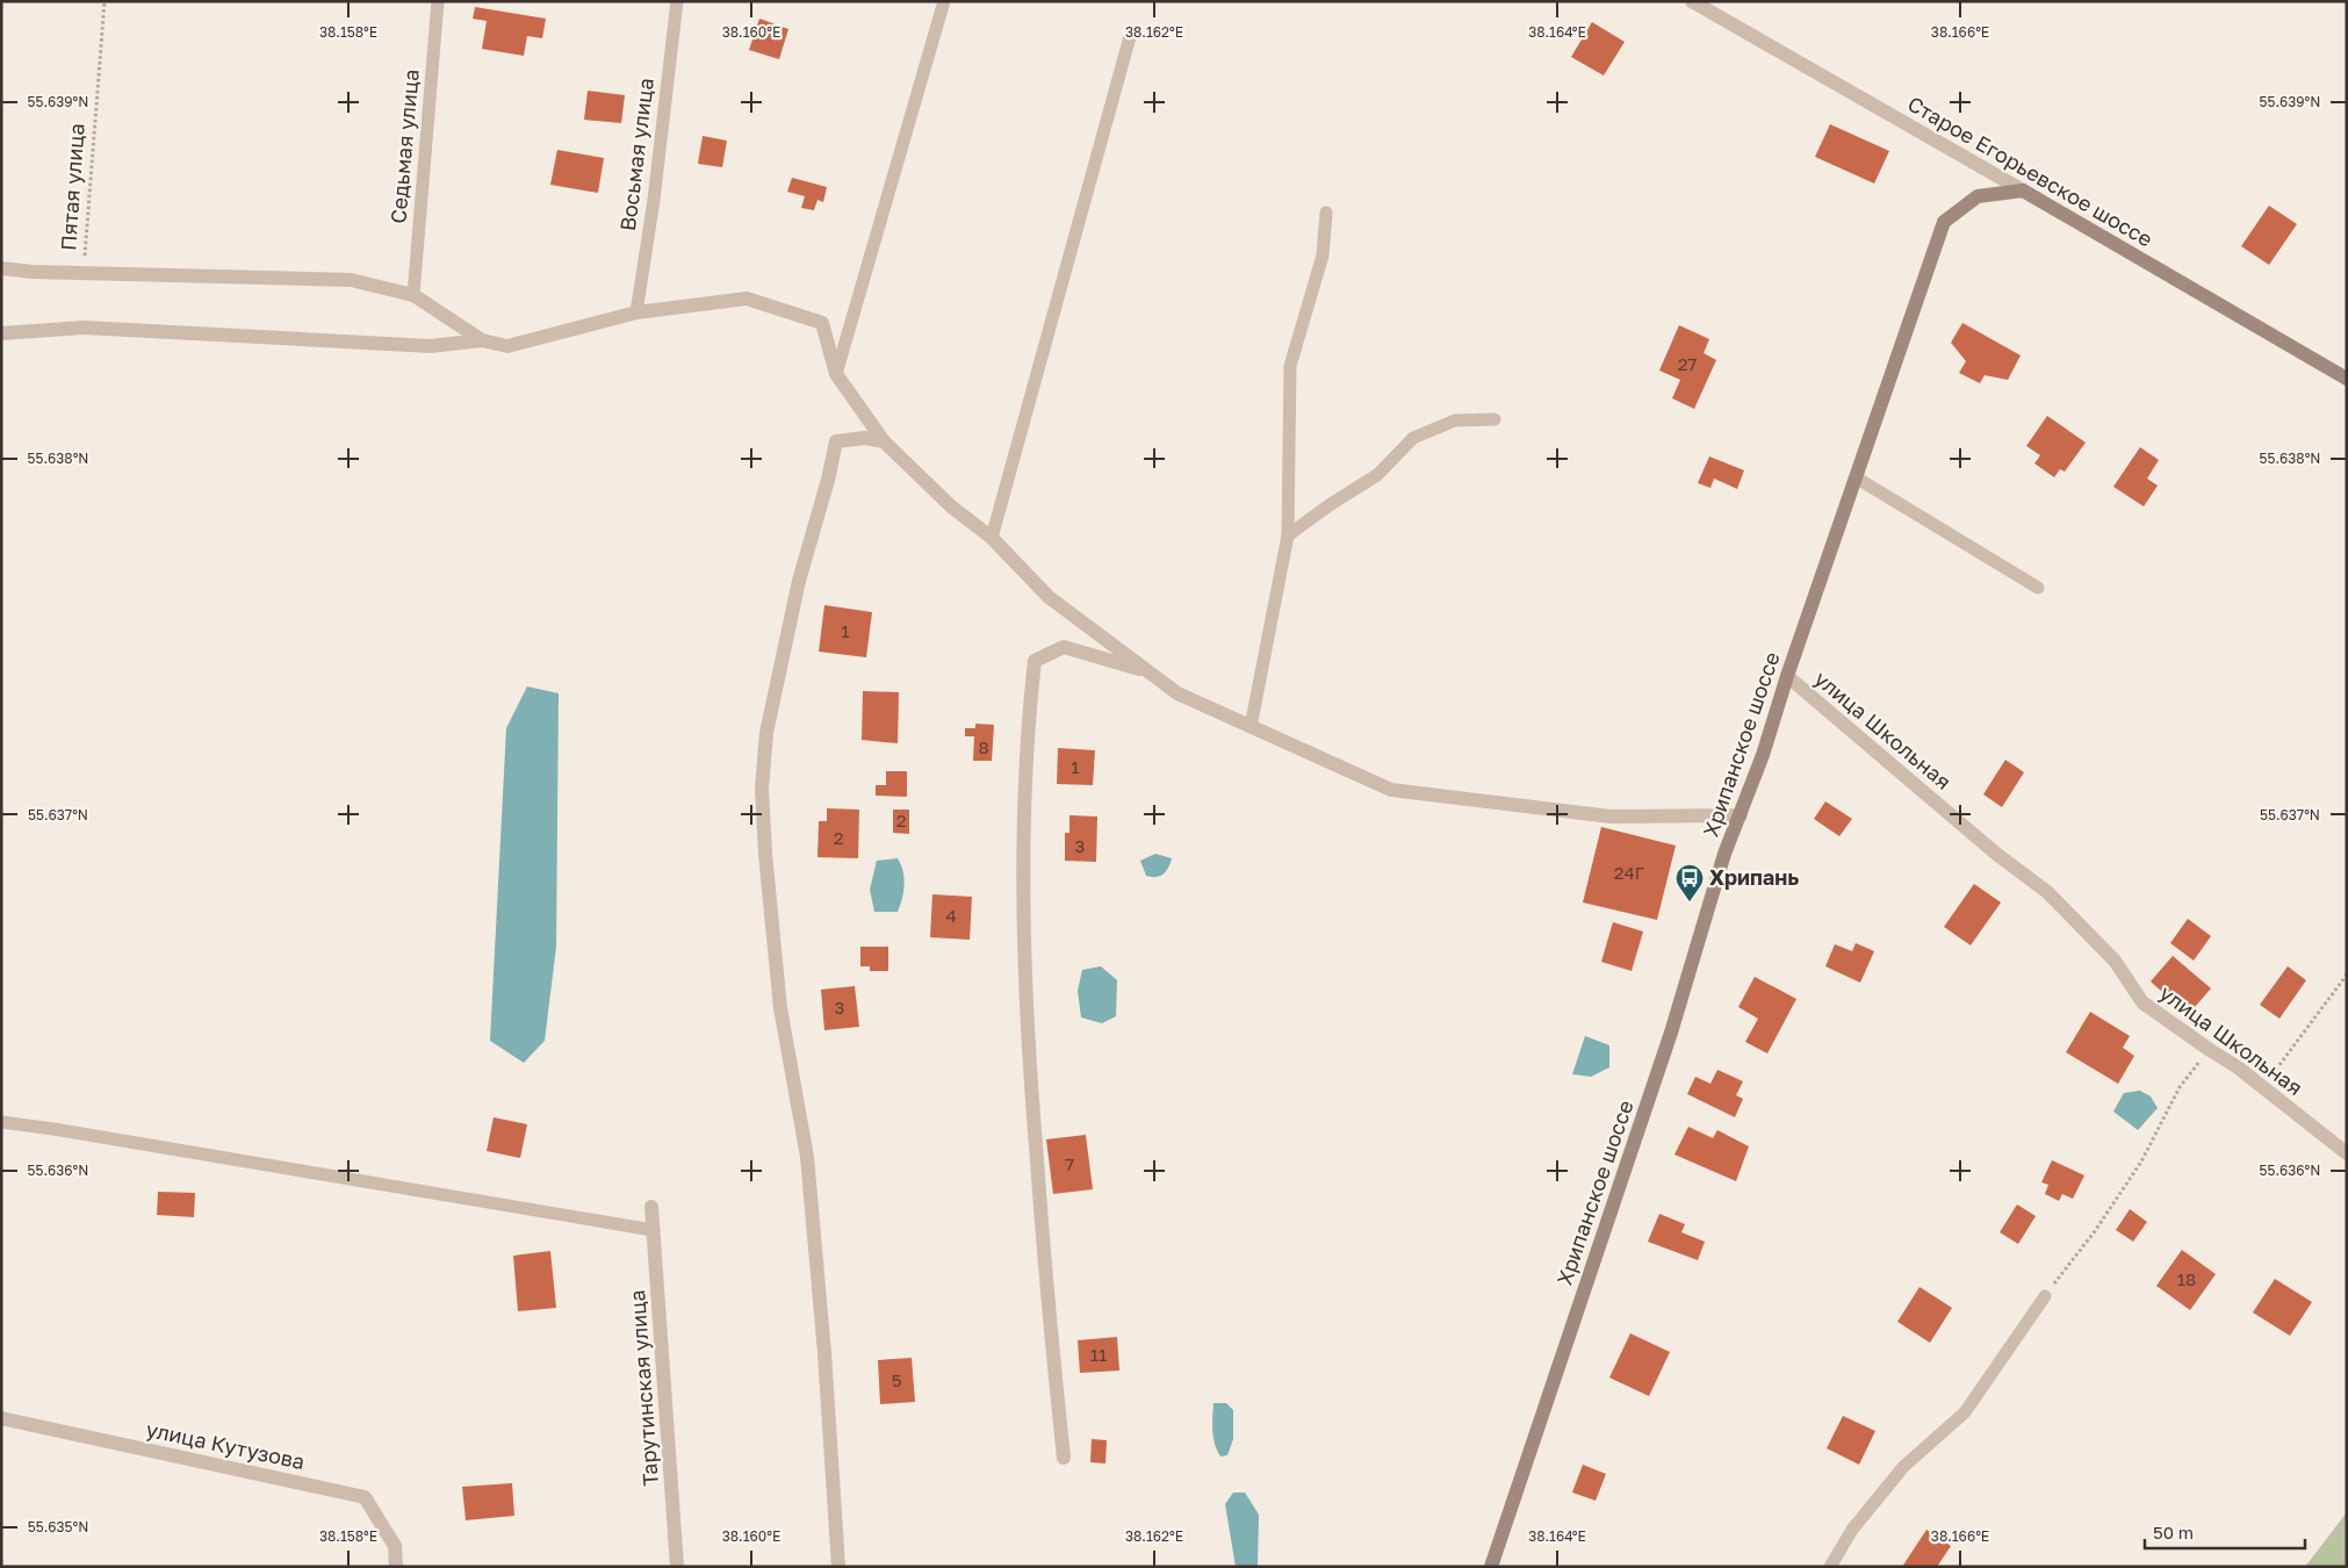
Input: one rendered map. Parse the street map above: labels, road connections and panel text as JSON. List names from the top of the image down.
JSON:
{
  "streets": {
    "main road": ["Старое Егорьевское шоссе", "Хрипанское шоссе"],
    "street": ["улица Школьная", "Тарутинская улица", "улица Кутузова"],
    "lane": ["Седьмая улица", "Восьмая улица"],
    "path": ["Пятая улица"]
  },
  "crossings": [
    ["Старое Егорьевское шоссе", "Хрипанское шоссе"],
    ["улица Школьная", "Хрипанское шоссе"]
  ],
  "places": {
    "bus stop": ["Хрипань"]
  },
  "house_numbers": [
    "27",
    "1",
    "8",
    "1",
    "2",
    "2",
    "3",
    "24Г",
    "4",
    "3",
    "7",
    "18",
    "11",
    "5"
  ],
  "scale_bar": "50 m",
  "coordinates": [
    "38.158°E",
    "38.160°E",
    "38.162°E",
    "38.164°E",
    "38.166°E",
    "55.639°N",
    "55.638°N",
    "55.637°N",
    "55.636°N",
    "55.635°N"
  ]
}
